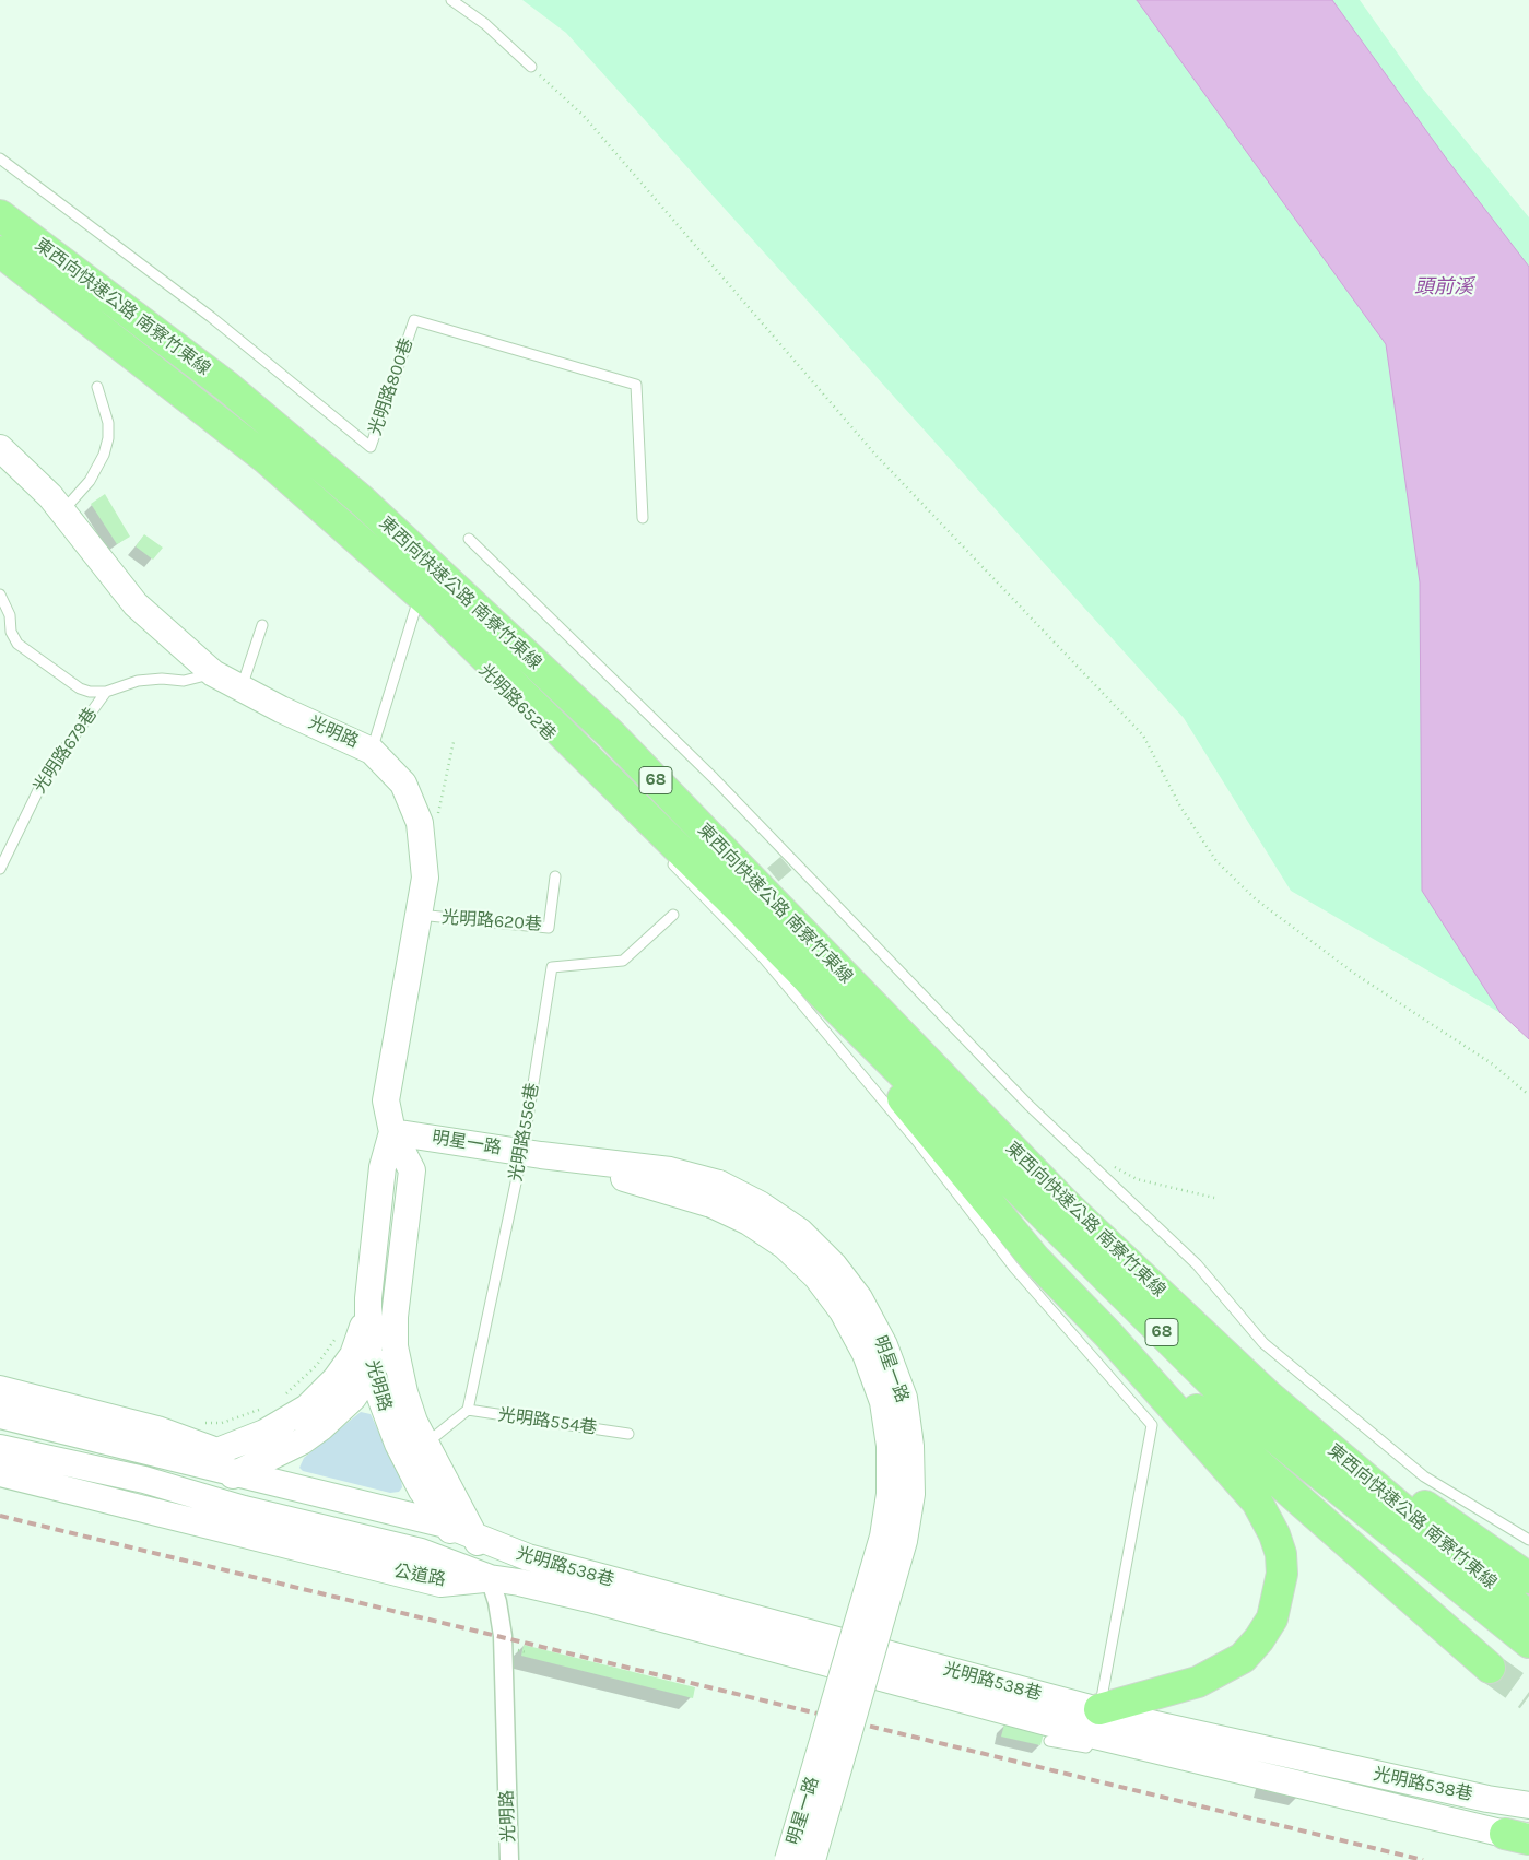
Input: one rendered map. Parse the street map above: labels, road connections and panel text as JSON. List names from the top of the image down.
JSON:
{
  "streets": {
    "highway": ["東西向快速公路 南寮竹東線", "68"],
    "street": [
      "光明路",
      "明星一路",
      "光明路538巷",
      "公道路"
    ],
    "lane": [
      "光明路800巷",
      "光明路652巷",
      "光明路679巷",
      "光明路620巷",
      "光明路556巷",
      "光明路554巷"
    ]
  },
  "crossings": [
    ["光明路652巷", "光明路"],
    ["光明路", "光明路620巷"],
    ["光明路", "明星一路"],
    ["光明路", "光明路538巷"],
    ["光明路", "公道路"],
    ["光明路556巷", "明星一路"],
    ["光明路556巷", "光明路554巷"],
    ["光明路538巷", "公道路"]
  ],
  "water": ["頭前溪"]
}
